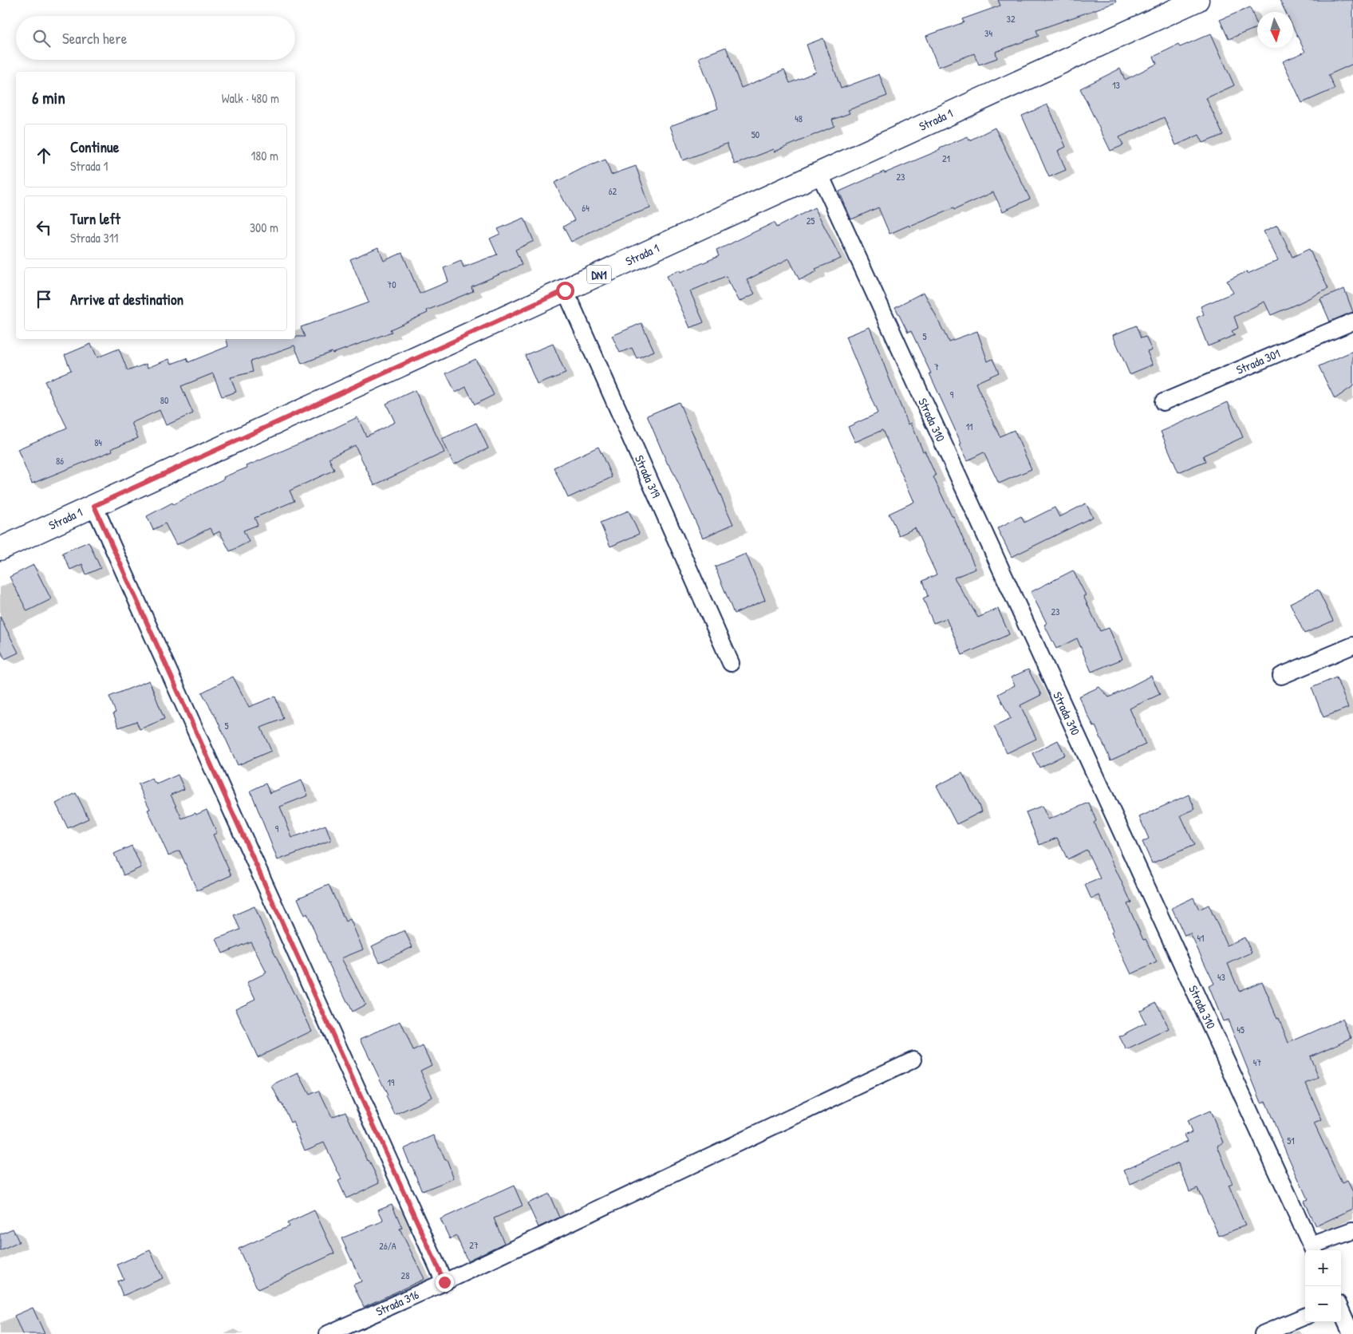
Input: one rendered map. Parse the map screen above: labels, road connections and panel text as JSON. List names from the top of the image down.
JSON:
{
  "streets": {
    "main road": ["Strada 1", "DN1"],
    "street": [
      "Strada 301",
      "Strada 310",
      "Strada 319",
      "Strada 316"
    ]
  },
  "crossings": [
    ["Strada 1", "Strada 310"],
    ["Strada 1", "Strada 319"]
  ],
  "house_numbers": [
    "32",
    "34",
    "13",
    "48",
    "50",
    "21",
    "23",
    "62",
    "64",
    "25",
    "70",
    "5",
    "7",
    "9",
    "80",
    "11",
    "84",
    "86",
    "23",
    "5",
    "9",
    "41",
    "43",
    "45",
    "47",
    "19",
    "51",
    "27",
    "26/A",
    "28"
  ],
  "north": "bottom",
  "page": {
    "search": "Search here",
    "heading": ["6 min", "Walk · 480 m"],
    "list": [
      ["Continue", "Strada 1", "180 m"],
      ["Turn left", "Strada 311", "300 m"],
      "Arrive at destination"
    ],
    "map_buttons": ["+", "−"]
  }
}
